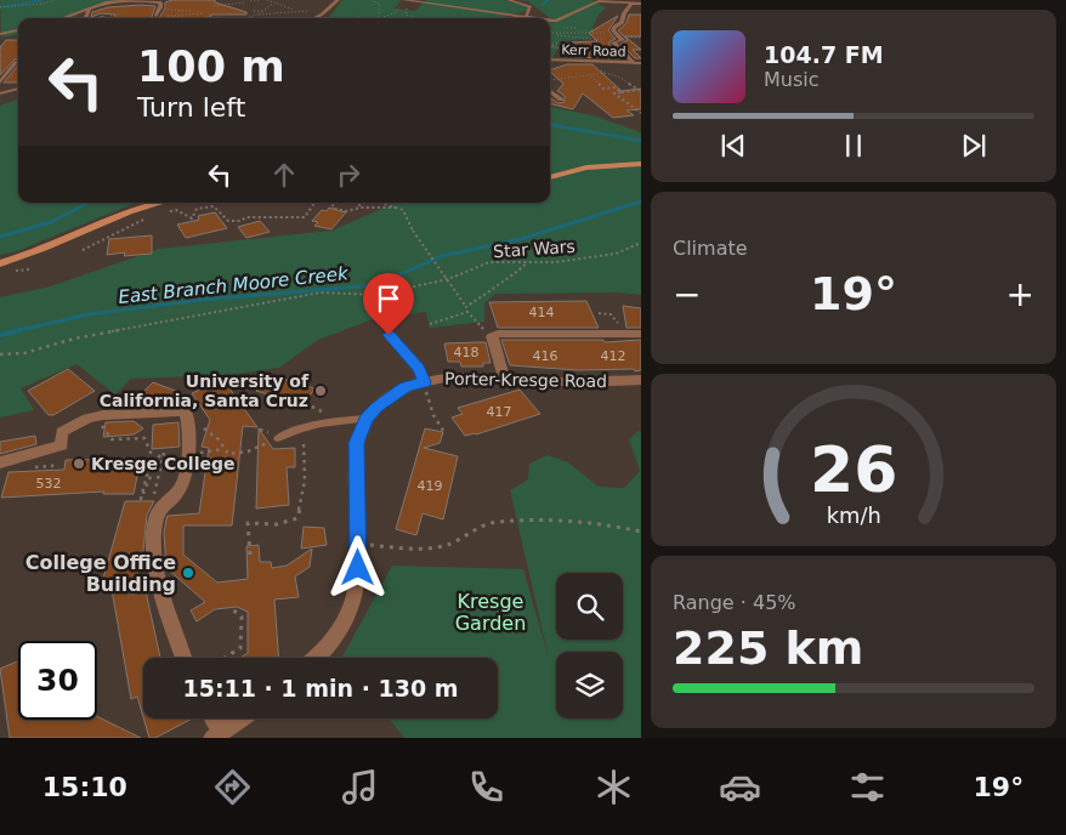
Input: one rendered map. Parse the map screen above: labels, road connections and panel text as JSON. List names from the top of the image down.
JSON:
{
  "streets": {
    "street": ["Porter-Kresge Road"],
    "lane": ["Kerr Road"],
    "path": ["Star Wars"]
  },
  "water": ["East Branch Moore Creek"],
  "parks": ["Kresge Garden"],
  "places": ["University of California, Santa Cruz", "Kresge College", "College Office Building"],
  "house_numbers": [
    "414",
    "418",
    "416",
    "412",
    "417",
    "532",
    "419"
  ],
  "page": {
    "turn": ["100 m", "Turn left"],
    "song": ["104.7 FM", "Music"],
    "tile": [
      "Climate",
      ["Range · 45%", "225 km"]
    ],
    "heat": ["−", "19°", "+"],
    "limit": "30",
    "trip": "15:11 · 1 min · 130 m",
    "tabs": ["15:10", "19°"],
    "gauge": ["26", "km/h"]
  }
}
